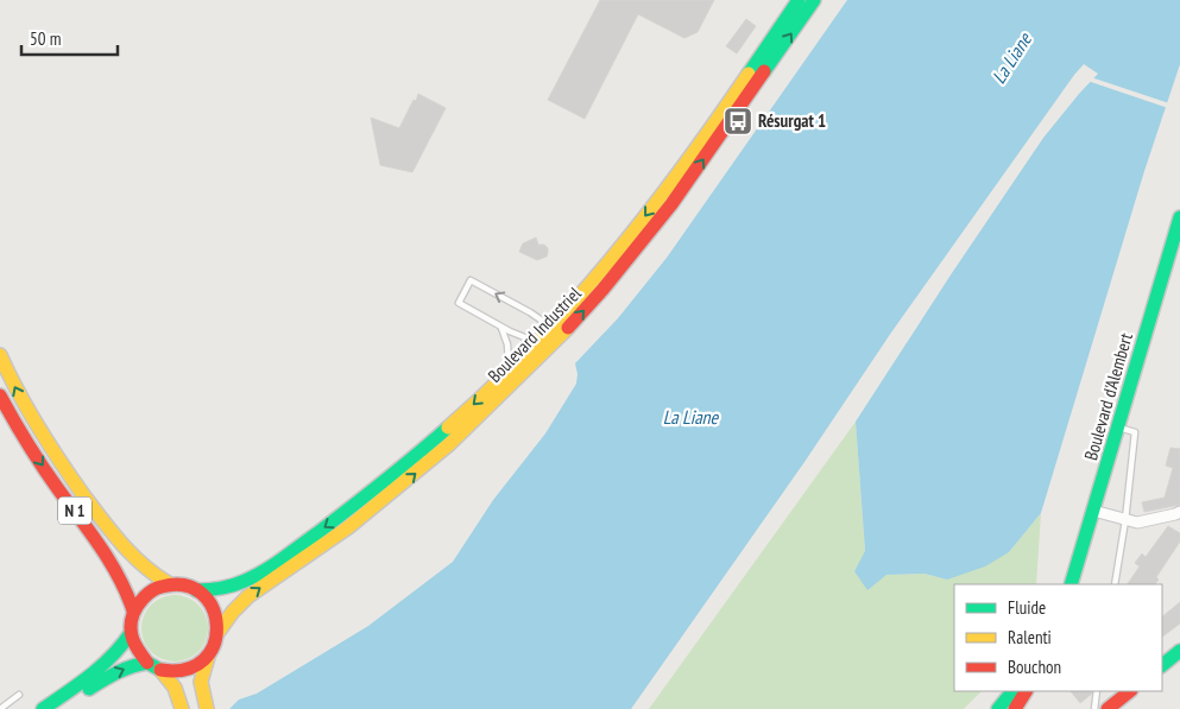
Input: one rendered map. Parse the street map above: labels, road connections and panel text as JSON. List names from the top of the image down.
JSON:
{
  "streets": {
    "main road": ["Boulevard Industriel", "Boulevard d'Alembert", "N 1"]
  },
  "crossings": [
    ["Boulevard Industriel", "N 1"]
  ],
  "water": ["La Liane"],
  "places": {
    "bus stop": ["Résurgat 1"]
  },
  "legend": ["Fluide", "Ralenti", "Bouchon"],
  "scale_bar": "50 m"
}
